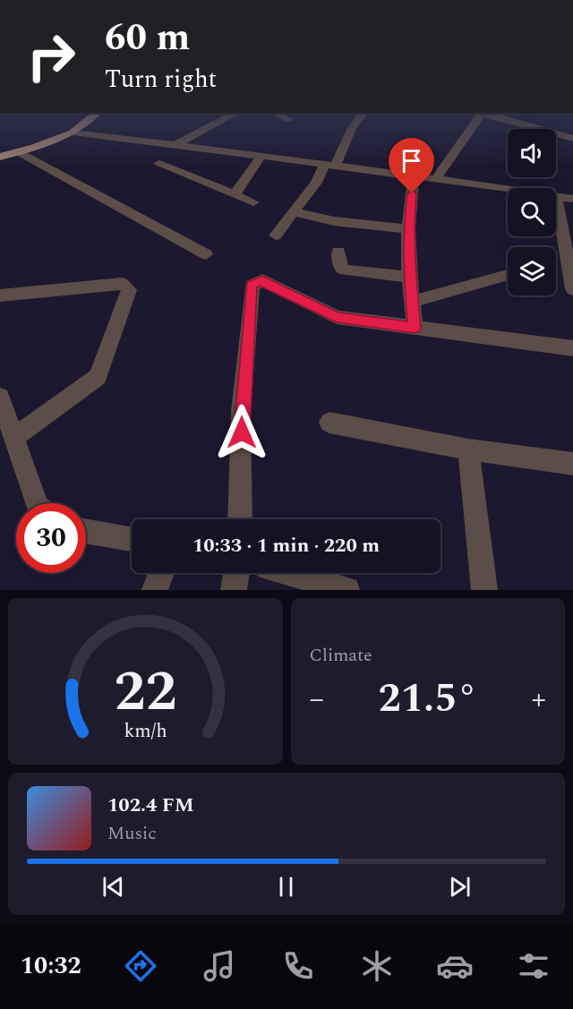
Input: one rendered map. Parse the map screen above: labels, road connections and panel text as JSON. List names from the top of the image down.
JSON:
{
  "page": {
    "turn": ["60 m", "Turn right"],
    "limit": "30",
    "trip": "10:33 · 1 min · 220 m",
    "tile": "Climate",
    "heat": ["−", "21.5°", "+"],
    "song": ["102.4 FM", "Music"],
    "tabs": "10:32",
    "gauge": ["22", "km/h"]
  }
}
